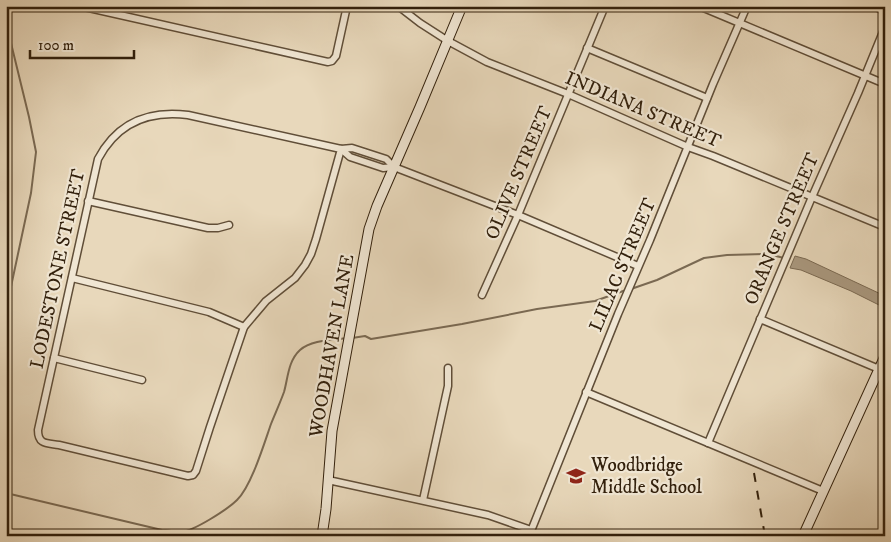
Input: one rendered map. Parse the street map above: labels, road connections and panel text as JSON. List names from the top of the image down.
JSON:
{
  "streets": {
    "street": [
      "INDIANA STREET",
      "OLIVE STREET",
      "ORANGE STREET",
      "LILAC STREET",
      "LODESTONE STREET",
      "WOODHAVEN LANE"
    ]
  },
  "crossings": [
    ["INDIANA STREET", "OLIVE STREET"],
    ["INDIANA STREET", "ORANGE STREET"],
    ["INDIANA STREET", "LILAC STREET"],
    ["INDIANA STREET", "WOODHAVEN LANE"],
    ["OLIVE STREET", "LODESTONE STREET"],
    ["LILAC STREET", "LODESTONE STREET"],
    ["LODESTONE STREET", "WOODHAVEN LANE"]
  ],
  "places": {
    "school or university": ["Woodbridge Middle School"]
  },
  "scale_bar": "100 m"
}
